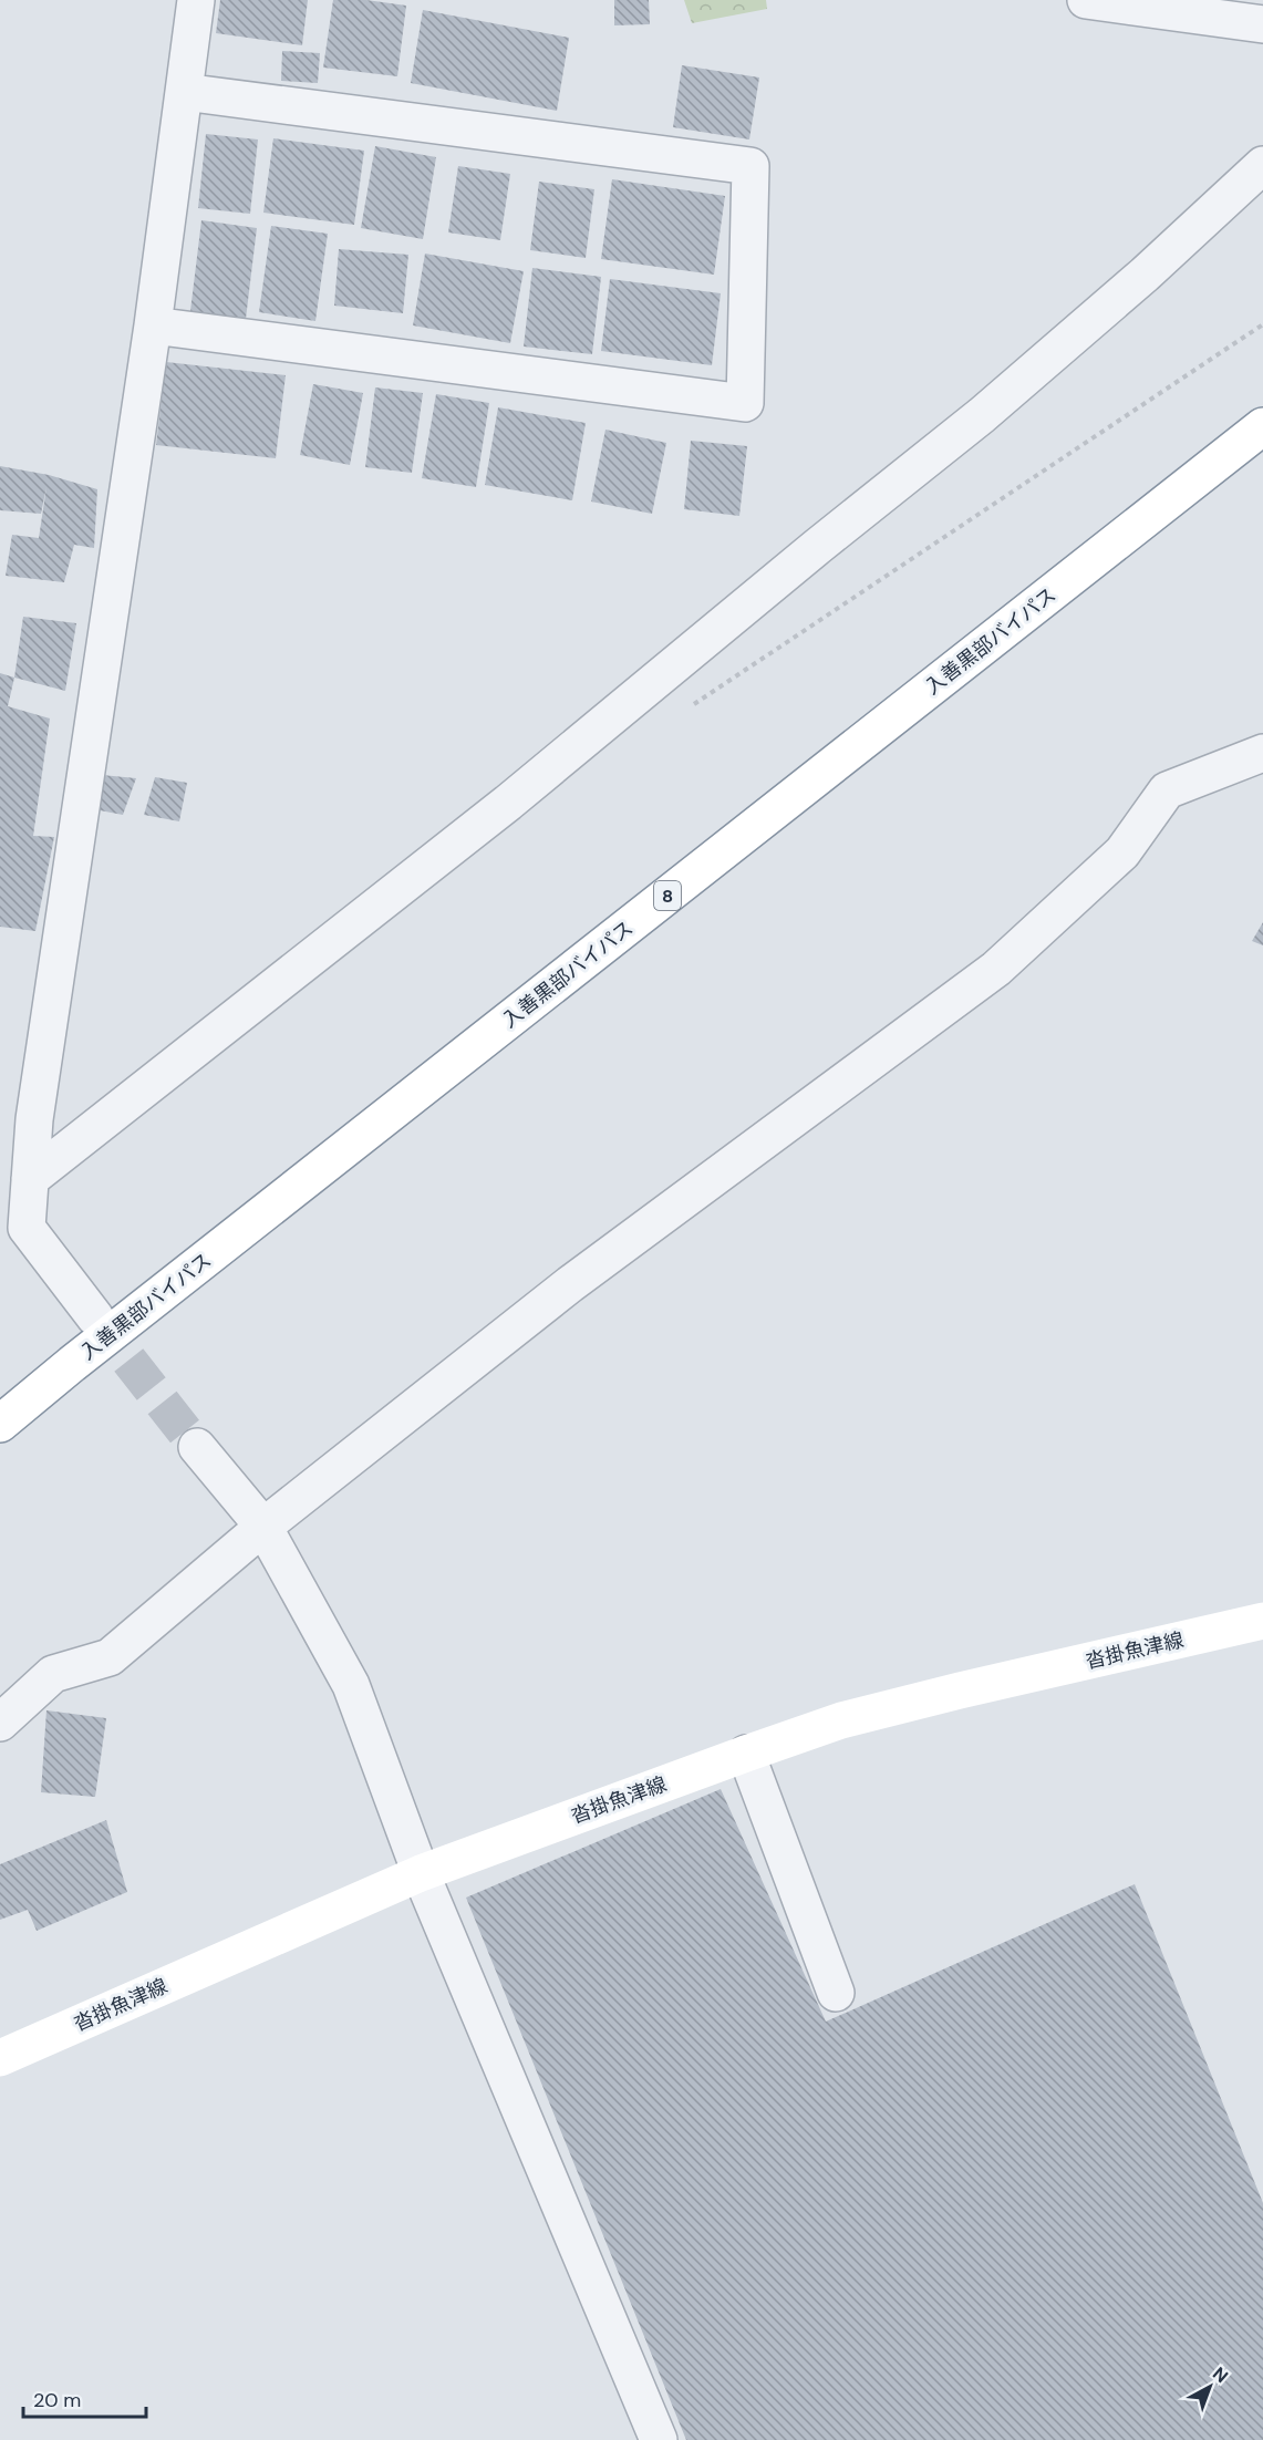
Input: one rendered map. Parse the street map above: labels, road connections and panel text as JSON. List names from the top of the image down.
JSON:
{
  "streets": {
    "main road": ["入善黒部バイパス", "8", "沓掛魚津線"]
  },
  "scale_bar": "20 m",
  "north": "top right"
}
